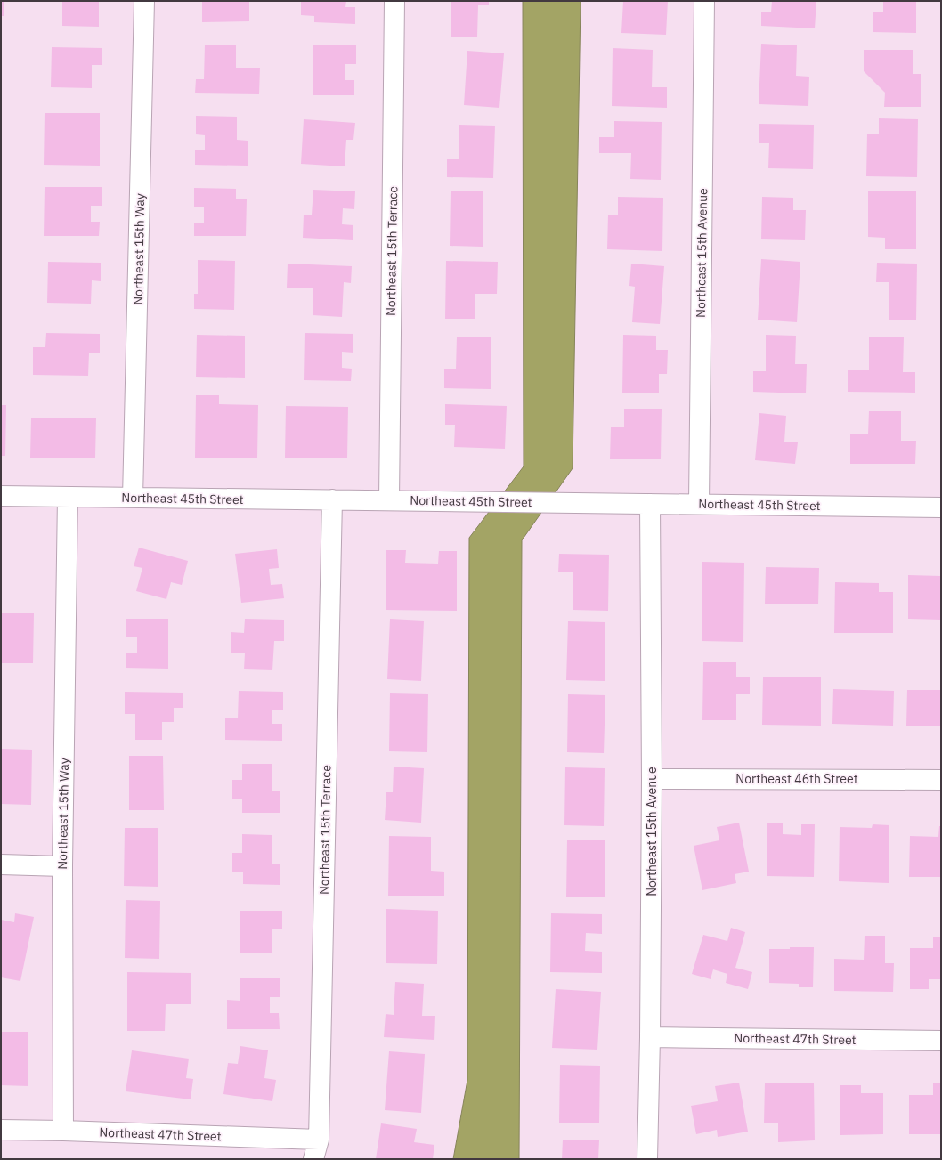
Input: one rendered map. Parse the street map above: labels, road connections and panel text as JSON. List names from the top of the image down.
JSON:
{
  "streets": {
    "street": [
      "Northeast 15th Way",
      "Northeast 15th Terrace",
      "Northeast 15th Avenue",
      "Northeast 45th Street",
      "Northeast 46th Street",
      "Northeast 47th Street"
    ]
  },
  "crossings": [
    ["Northeast 15th Way", "Northeast 45th Street"],
    ["Northeast 15th Way", "Northeast 47th Street"],
    ["Northeast 15th Terrace", "Northeast 45th Street"],
    ["Northeast 15th Terrace", "Northeast 47th Street"],
    ["Northeast 15th Avenue", "Northeast 45th Street"],
    ["Northeast 15th Avenue", "Northeast 46th Street"],
    ["Northeast 15th Avenue", "Northeast 47th Street"]
  ]
}
